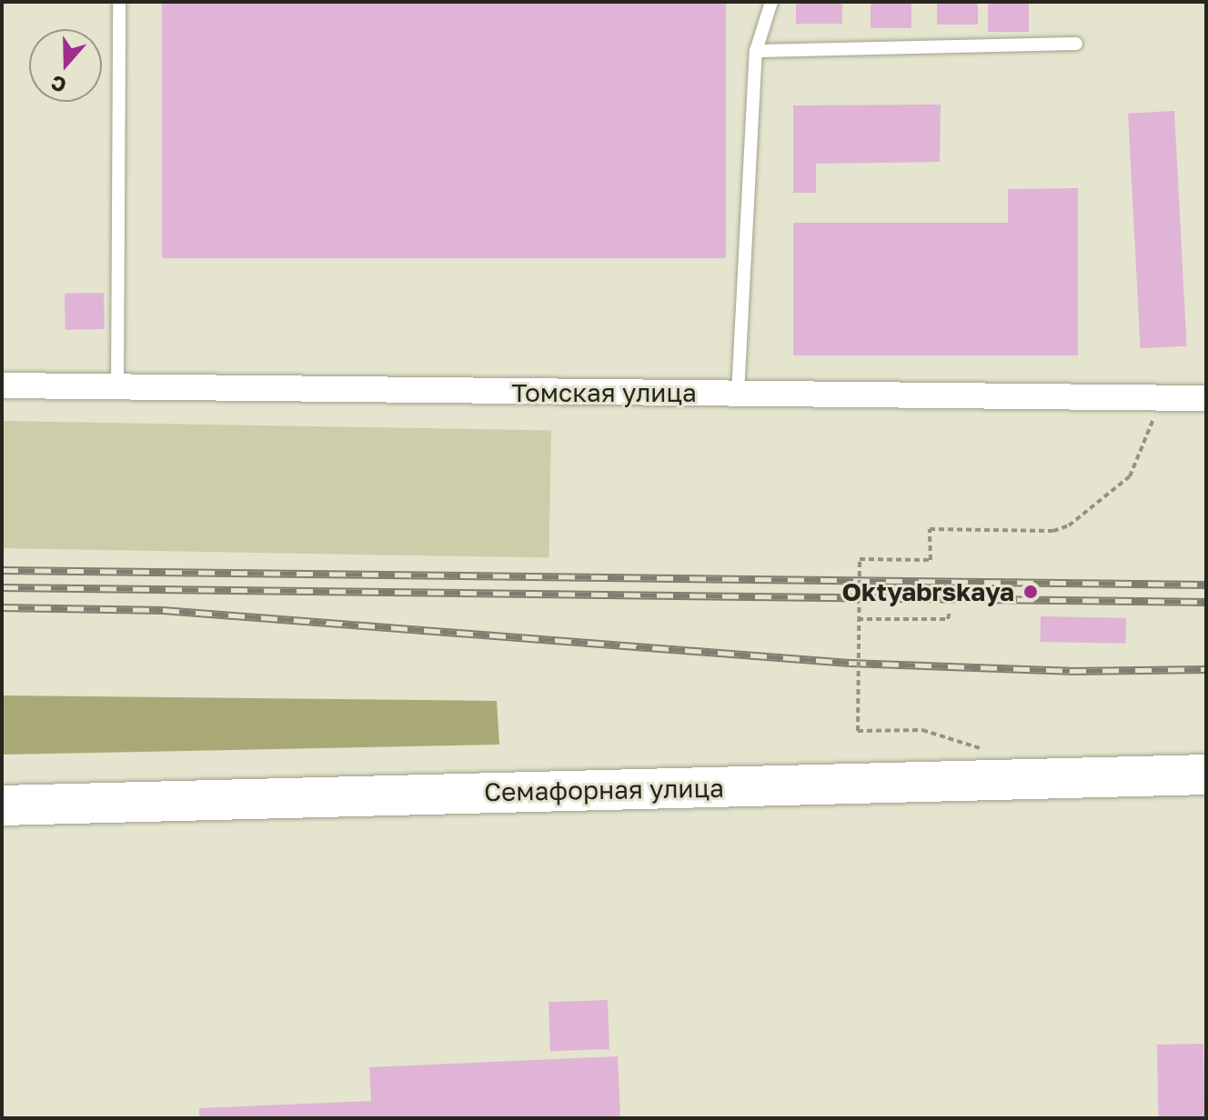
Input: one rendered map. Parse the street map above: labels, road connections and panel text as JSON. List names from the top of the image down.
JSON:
{
  "streets": {
    "highway": ["Семафорная улица"],
    "street": ["Томская улица"]
  },
  "places": ["Oktyabrskaya"],
  "north": "bottom"
}
